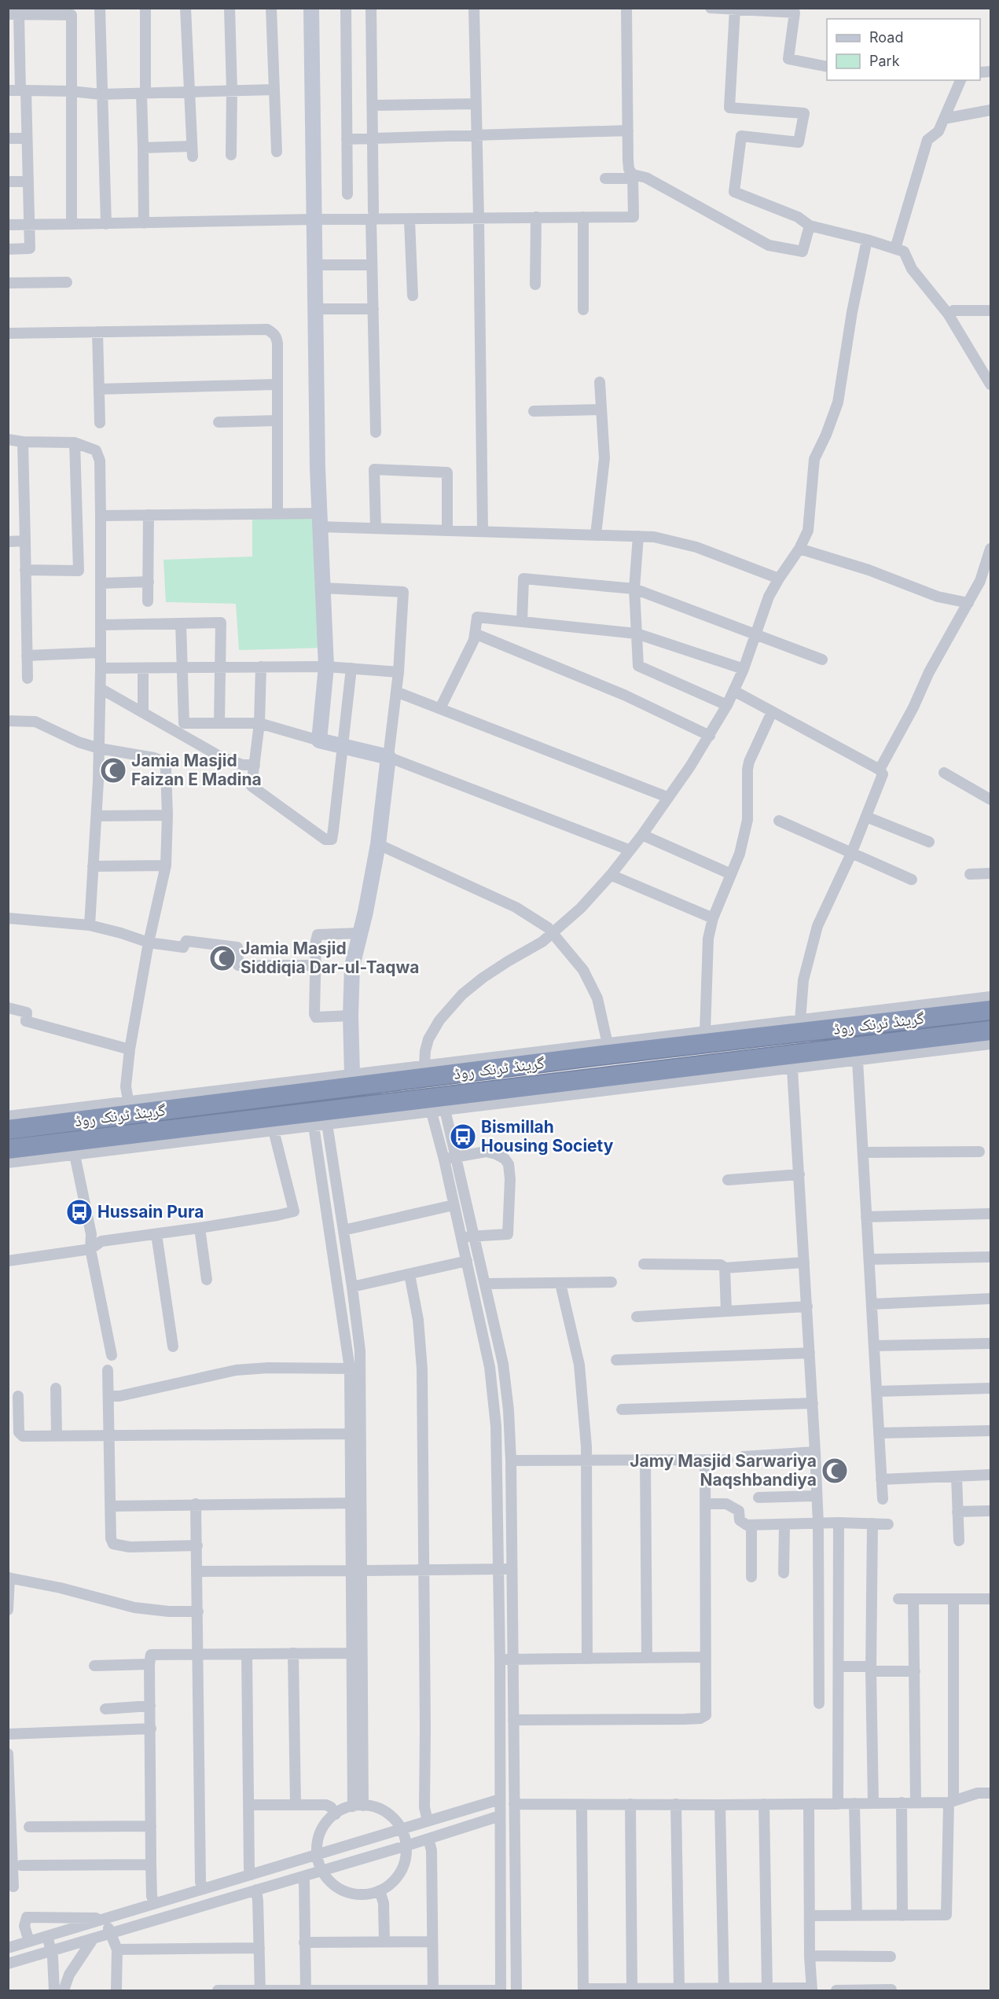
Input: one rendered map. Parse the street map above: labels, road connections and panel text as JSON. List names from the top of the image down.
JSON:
{
  "streets": {
    "highway": ["گرینڈ ٹرنک روڈ"]
  },
  "places": {
    "mosque": ["Jamia Masjid Faizan E Madina", "Jamia Masjid Siddiqia Dar-ul-Taqwa", "Jamy Masjid Sarwariya Naqshbandiya"],
    "bus stop": ["Bismillah Housing Society", "Hussain Pura"]
  },
  "legend": ["Road", "Park"]
}
